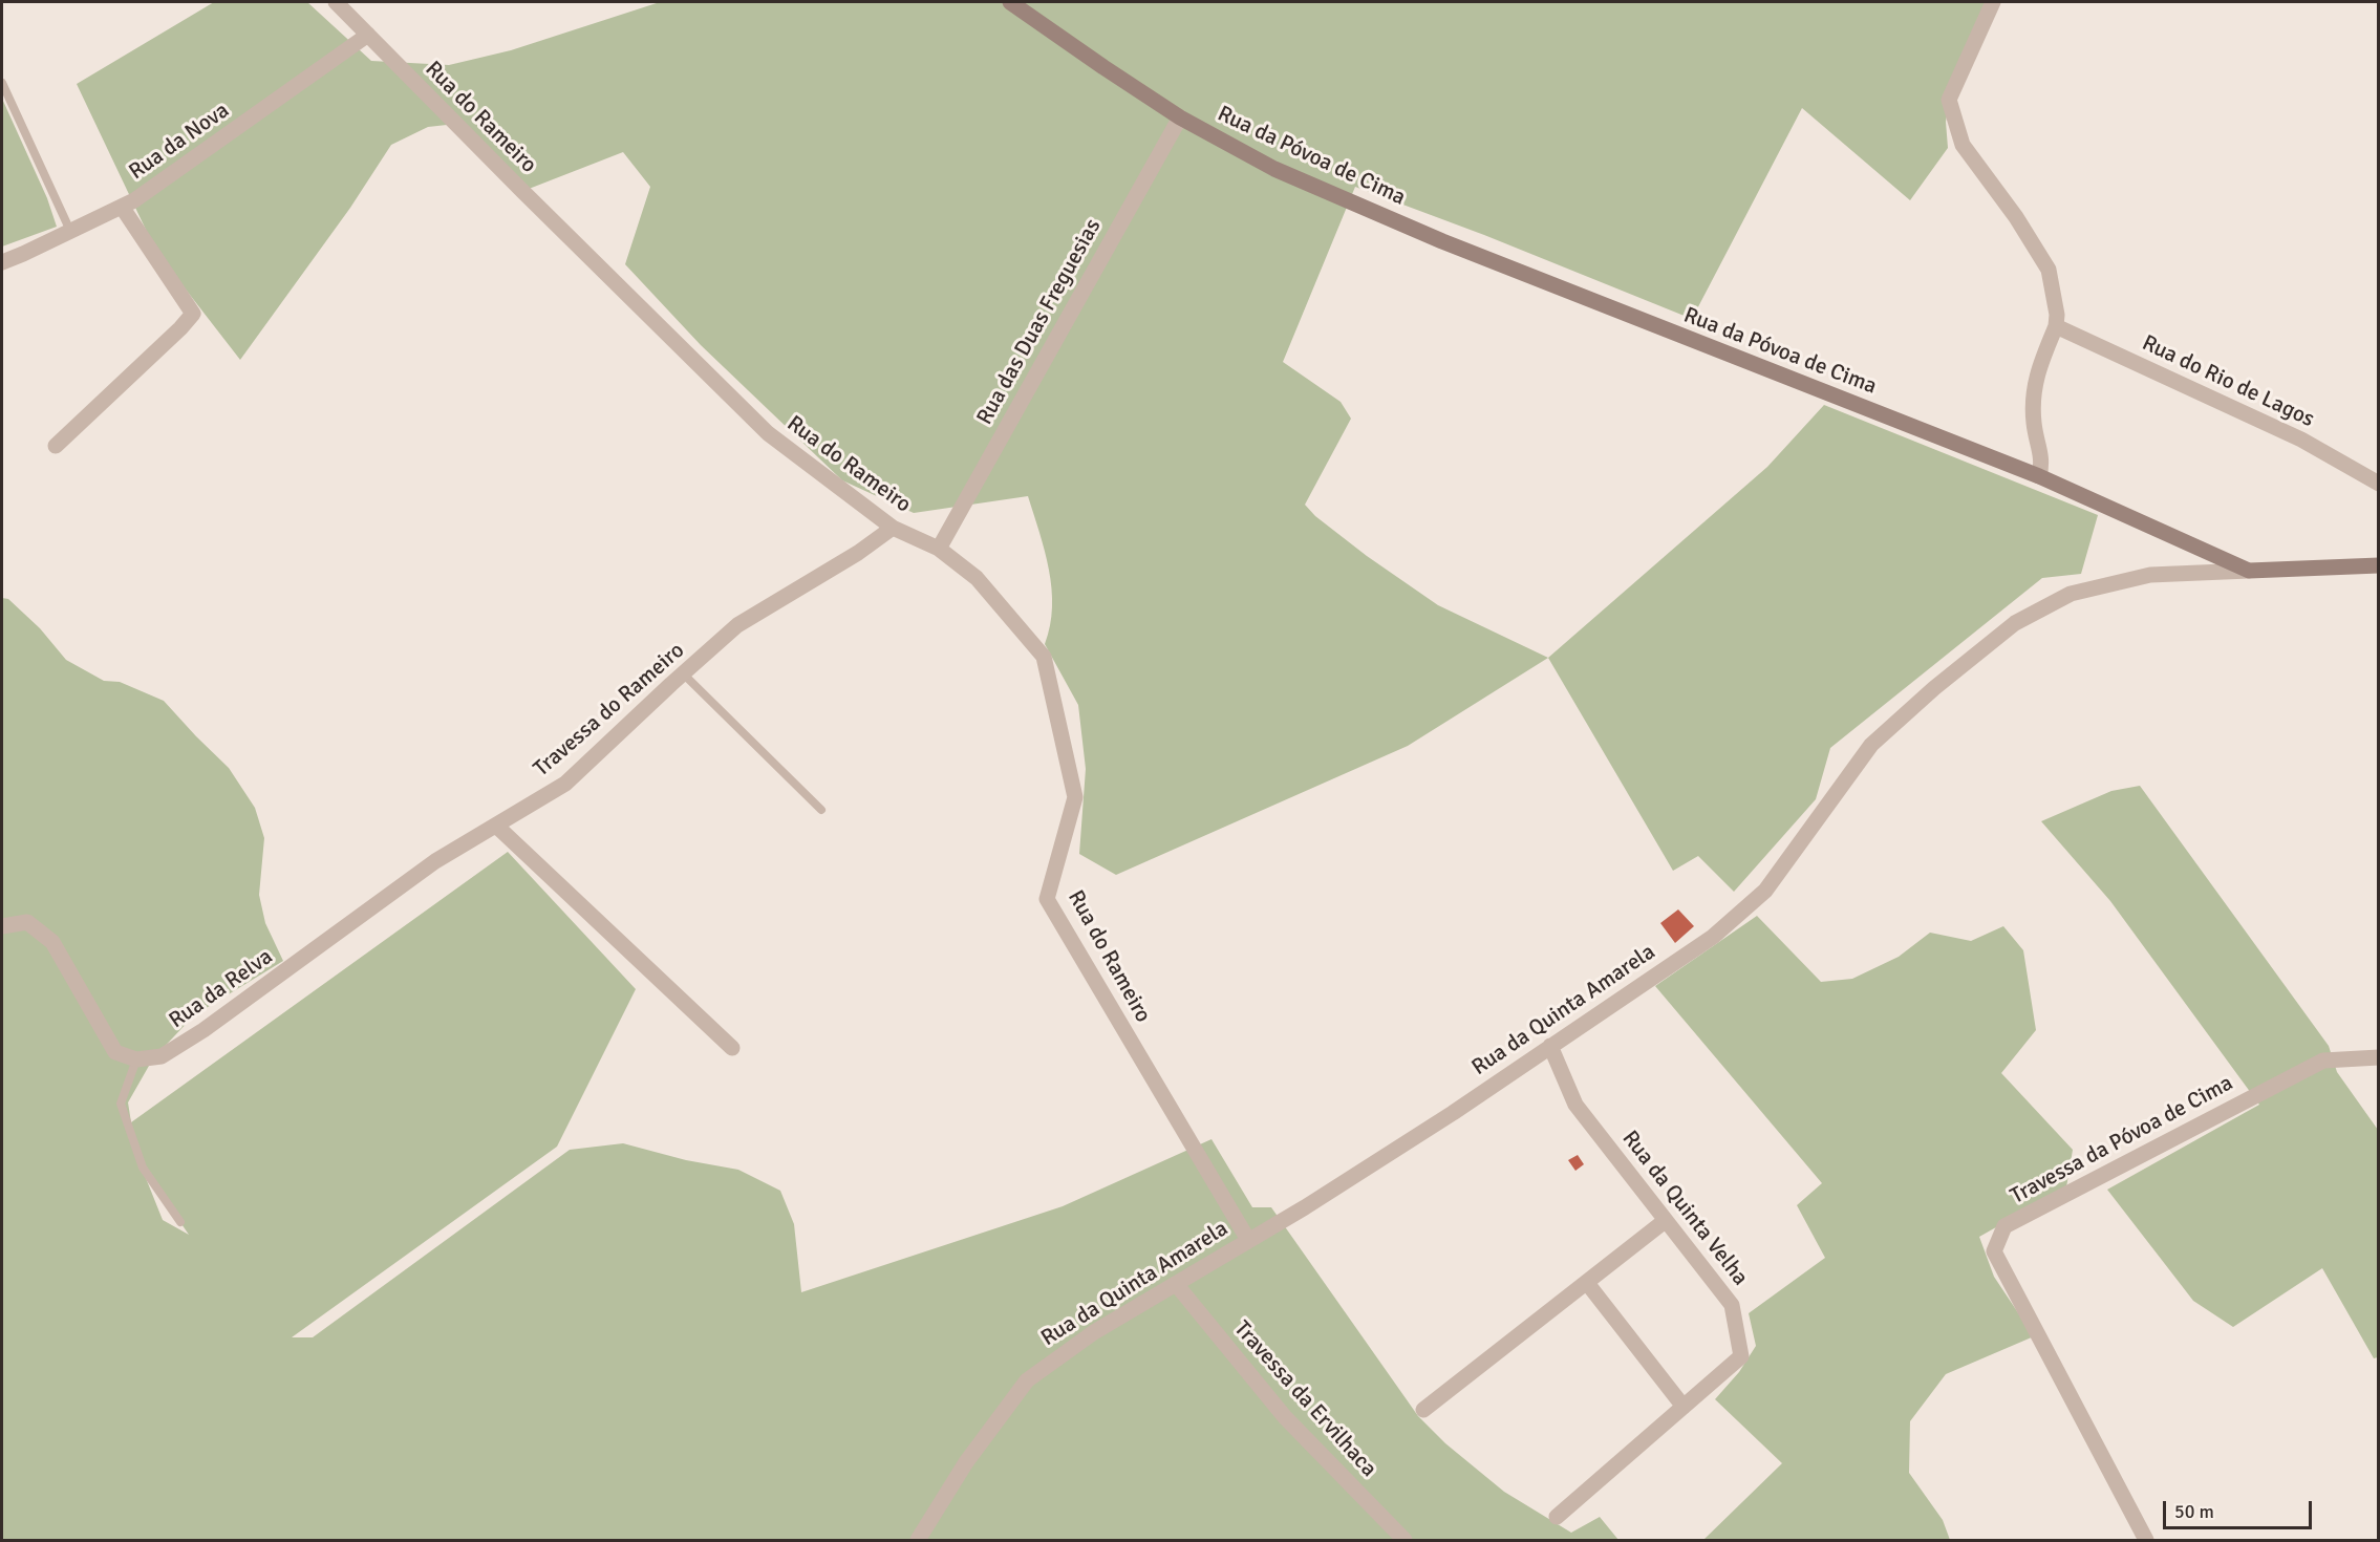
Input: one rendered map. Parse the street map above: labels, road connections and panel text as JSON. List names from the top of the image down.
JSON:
{
  "streets": {
    "main road": ["Rua da Póvoa de Cima"],
    "street": [
      "Rua do Rameiro",
      "Rua da Nova",
      "Rua das Duas Freguesias",
      "Rua do Rio de Lagos",
      "Travessa do Rameiro",
      "Rua da Relva",
      "Rua da Quinta Amarela",
      "Travessa da Póvoa de Cima",
      "Rua da Quinta Velha",
      "Travessa da Ervilhaca"
    ]
  },
  "crossings": [
    ["Rua do Rameiro", "Rua da Nova"],
    ["Rua do Rameiro", "Rua das Duas Freguesias"],
    ["Rua do Rameiro", "Travessa do Rameiro"],
    ["Rua do Rameiro", "Rua da Quinta Amarela"],
    ["Rua da Póvoa de Cima", "Rua das Duas Freguesias"],
    ["Rua da Póvoa de Cima", "Rua da Quinta Amarela"],
    ["Travessa do Rameiro", "Rua da Relva"],
    ["Rua da Quinta Amarela", "Rua da Quinta Velha"],
    ["Rua da Quinta Amarela", "Travessa da Ervilhaca"]
  ],
  "scale_bar": "50 m"
}
